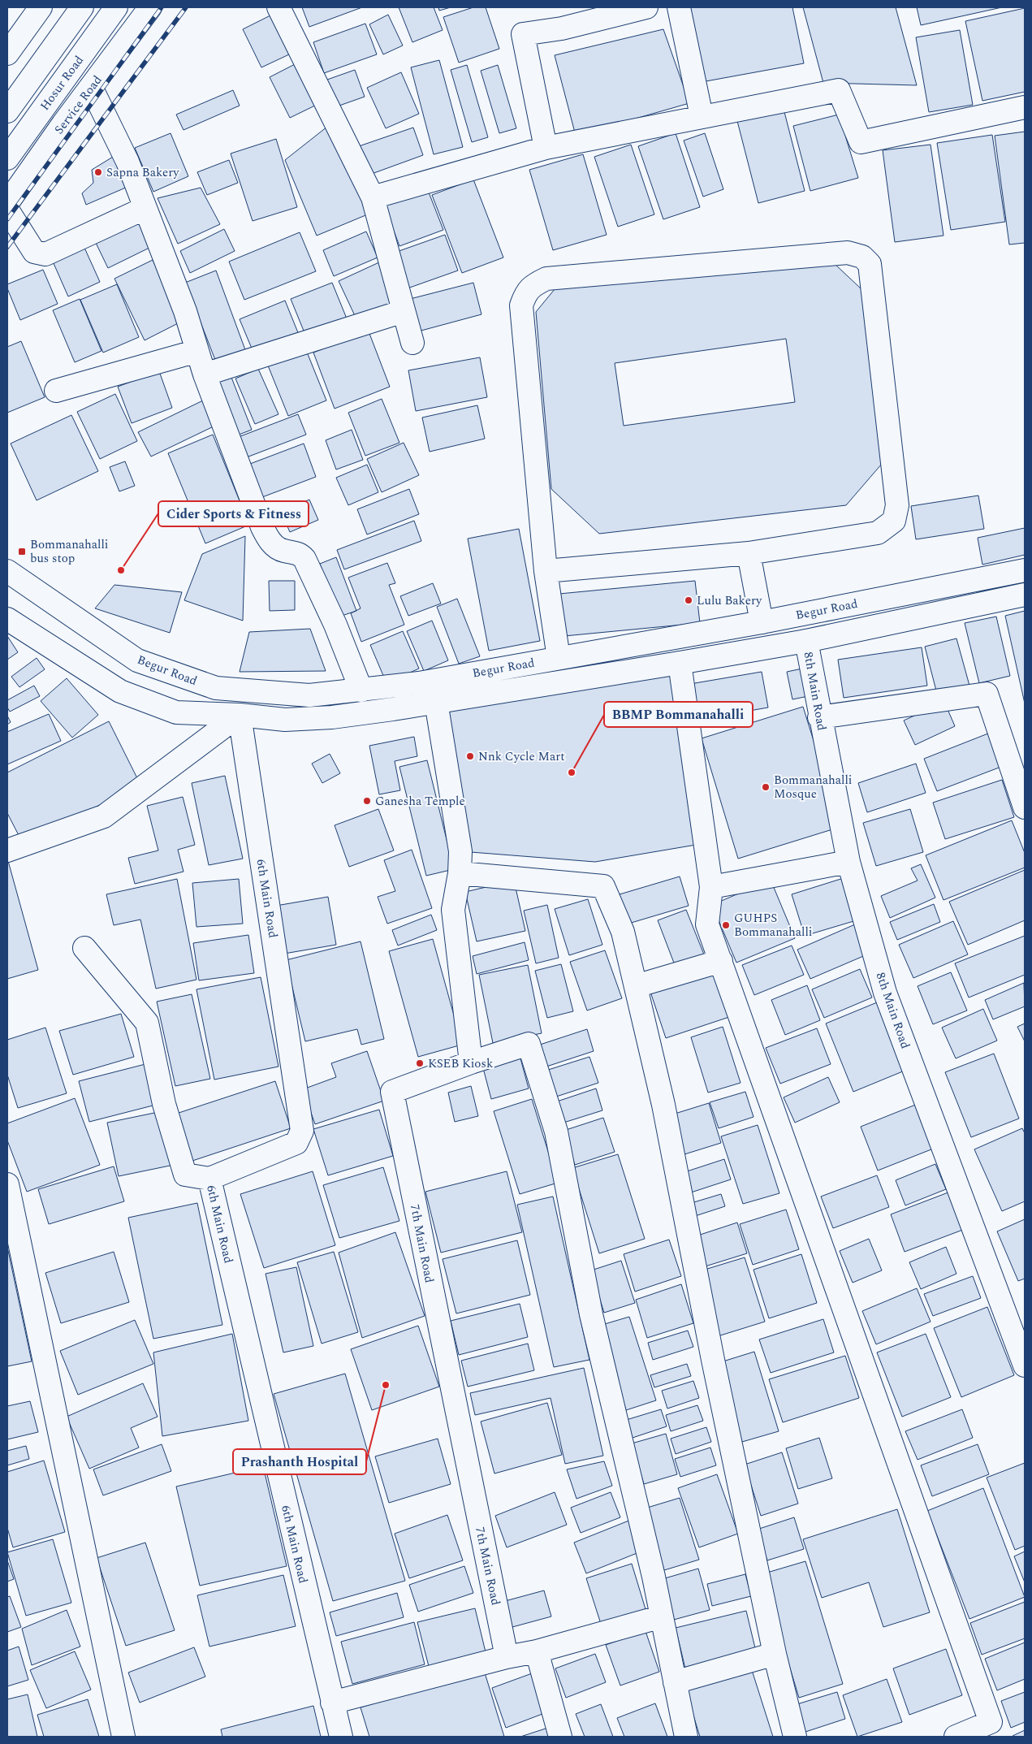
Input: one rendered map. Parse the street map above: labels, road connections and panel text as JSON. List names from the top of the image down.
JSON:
{
  "streets": {
    "main road": [
      "Hosur Road",
      "Service Road",
      "Begur Road",
      "8th Main Road",
      "6th Main Road",
      "7th Main Road"
    ]
  },
  "crossings": [
    ["Begur Road", "8th Main Road"],
    ["Begur Road", "6th Main Road"]
  ],
  "places": {
    "other": [
      "Sapna Bakery",
      "Cider Sports & Fitness",
      "Lulu Bakery",
      "Nnk Cycle Mart",
      "BBMP Bommanahalli",
      "Bommanahalli Mosque",
      "Ganesha Temple",
      "GUHPS Bommanahalli",
      "KSEB Kiosk",
      "Prashanth Hospital"
    ],
    "transit": ["Bommanahalli bus stop"]
  }
}
